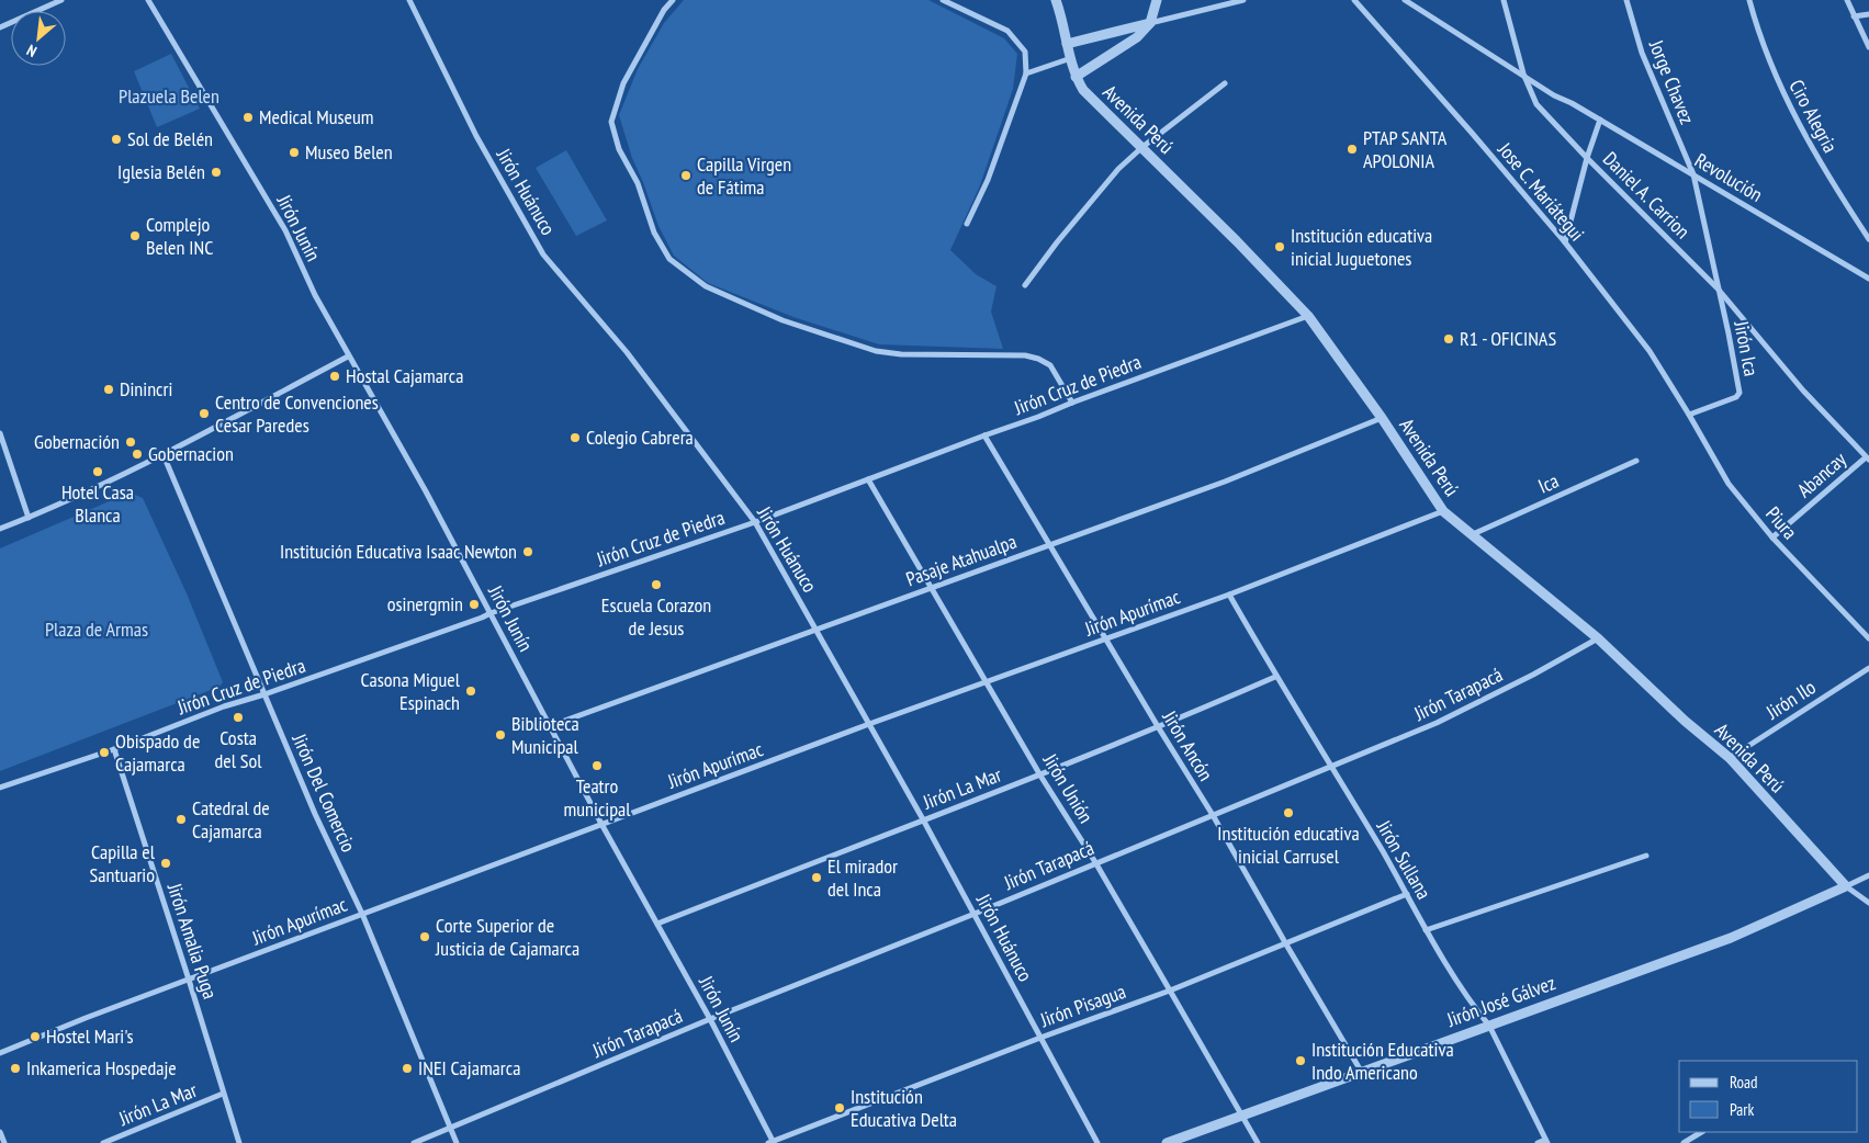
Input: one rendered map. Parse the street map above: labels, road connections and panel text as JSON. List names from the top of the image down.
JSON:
{
  "streets": {
    "street": [
      "Jorge Chavez",
      "Ciro Alegria",
      "Avenida Perú",
      "Revolución",
      "Jirón Huánuco",
      "Jose C. Mariátegui",
      "Daniel A. Carrion",
      "Jirón Junín",
      "Jirón Ica",
      "Jirón Cruz de Piedra",
      "Abancay",
      "Ica",
      "Piura",
      "Pasaje Atahualpa",
      "Jirón Apurímac",
      "Jirón Tarapacá",
      "Jirón Ilo",
      "Jirón Ancón",
      "Jirón La Mar",
      "Jirón Unión",
      "Jirón Del Comercio",
      "Jirón Sullana",
      "Jirón Amalia Puga",
      "Jirón José Gálvez",
      "Jirón Pisagua"
    ]
  },
  "crossings": [
    ["Jorge Chavez", "Revolución"],
    ["Jorge Chavez", "Daniel A. Carrion"],
    ["Jorge Chavez", "Jirón Ica"],
    ["Avenida Perú", "Jirón Cruz de Piedra"],
    ["Avenida Perú", "Ica"],
    ["Avenida Perú", "Pasaje Atahualpa"],
    ["Avenida Perú", "Jirón Apurímac"],
    ["Avenida Perú", "Jirón Tarapacá"],
    ["Avenida Perú", "Jirón Ilo"],
    ["Avenida Perú", "Jirón José Gálvez"],
    ["Revolución", "Daniel A. Carrion"],
    ["Jirón Huánuco", "Jirón Cruz de Piedra"],
    ["Jirón Huánuco", "Pasaje Atahualpa"],
    ["Jirón Huánuco", "Jirón Apurímac"],
    ["Jirón Huánuco", "Jirón Tarapacá"],
    ["Jirón Huánuco", "Jirón La Mar"],
    ["Jirón Huánuco", "Jirón Pisagua"],
    ["Jose C. Mariátegui", "Jirón Ica"],
    ["Jose C. Mariátegui", "Piura"],
    ["Daniel A. Carrion", "Jirón Ica"],
    ["Jirón Junín", "Jirón Cruz de Piedra"],
    ["Jirón Junín", "Pasaje Atahualpa"],
    ["Jirón Junín", "Jirón Apurímac"],
    ["Jirón Junín", "Jirón Tarapacá"],
    ["Jirón Junín", "Jirón La Mar"],
    ["Jirón Junín", "Jirón Pisagua"],
    ["Jirón Ica", "Piura"],
    ["Jirón Cruz de Piedra", "Jirón Ancón"],
    ["Jirón Cruz de Piedra", "Jirón Unión"],
    ["Jirón Cruz de Piedra", "Jirón Del Comercio"],
    ["Jirón Cruz de Piedra", "Jirón Amalia Puga"],
    ["Abancay", "Piura"],
    ["Pasaje Atahualpa", "Jirón Ancón"],
    ["Pasaje Atahualpa", "Jirón Unión"],
    ["Jirón Apurímac", "Jirón Ancón"],
    ["Jirón Apurímac", "Jirón Unión"],
    ["Jirón Apurímac", "Jirón Del Comercio"],
    ["Jirón Apurímac", "Jirón Sullana"],
    ["Jirón Apurímac", "Jirón Amalia Puga"],
    ["Jirón Tarapacá", "Jirón Ancón"],
    ["Jirón Tarapacá", "Jirón Unión"],
    ["Jirón Tarapacá", "Jirón Del Comercio"],
    ["Jirón Tarapacá", "Jirón Sullana"],
    ["Jirón Ancón", "Jirón La Mar"],
    ["Jirón Ancón", "Jirón José Gálvez"],
    ["Jirón Ancón", "Jirón Pisagua"],
    ["Jirón La Mar", "Jirón Unión"],
    ["Jirón La Mar", "Jirón Sullana"],
    ["Jirón La Mar", "Jirón Amalia Puga"],
    ["Jirón Unión", "Jirón José Gálvez"],
    ["Jirón Unión", "Jirón Pisagua"],
    ["Jirón Sullana", "Jirón José Gálvez"],
    ["Jirón Sullana", "Jirón Pisagua"]
  ],
  "parks": ["Plazuela Belen", "Plaza de Armas"],
  "places": [
    "Medical Museum",
    "Sol de Belén",
    "PTAP SANTA APOLONIA",
    "Museo Belen",
    "Iglesia Belén",
    "Capilla Virgen de Fátima",
    "Complejo Belen INC",
    "Institución educativa inicial Juguetones",
    "R1 - OFICINAS",
    "Hostal Cajamarca",
    "Dinincri",
    "Centro de Convenciones Cesar Paredes",
    "Colegio Cabrera",
    "Gobernación",
    "Gobernacion",
    "Hotel Casa Blanca",
    "Institución Educativa Isaac Newton",
    "Escuela Corazon de Jesus",
    "osinergmin",
    "Casona Miguel Espinach",
    "Costa del Sol",
    "Biblioteca Municipal",
    "Obispado de Cajamarca",
    "Teatro municipal",
    "Institución educativa inicial Carrusel",
    "Catedral de Cajamarca",
    "Capilla el Santuario",
    "El mirador del Inca",
    "Corte Superior de Justicia de Cajamarca",
    "Hostel Mari's",
    "Institución Educativa Indo Americano",
    "Inkamerica Hospedaje",
    "INEI Cajamarca",
    "Institución Educativa Delta"
  ],
  "legend": ["Road", "Park"],
  "north": "bottom left"
}
